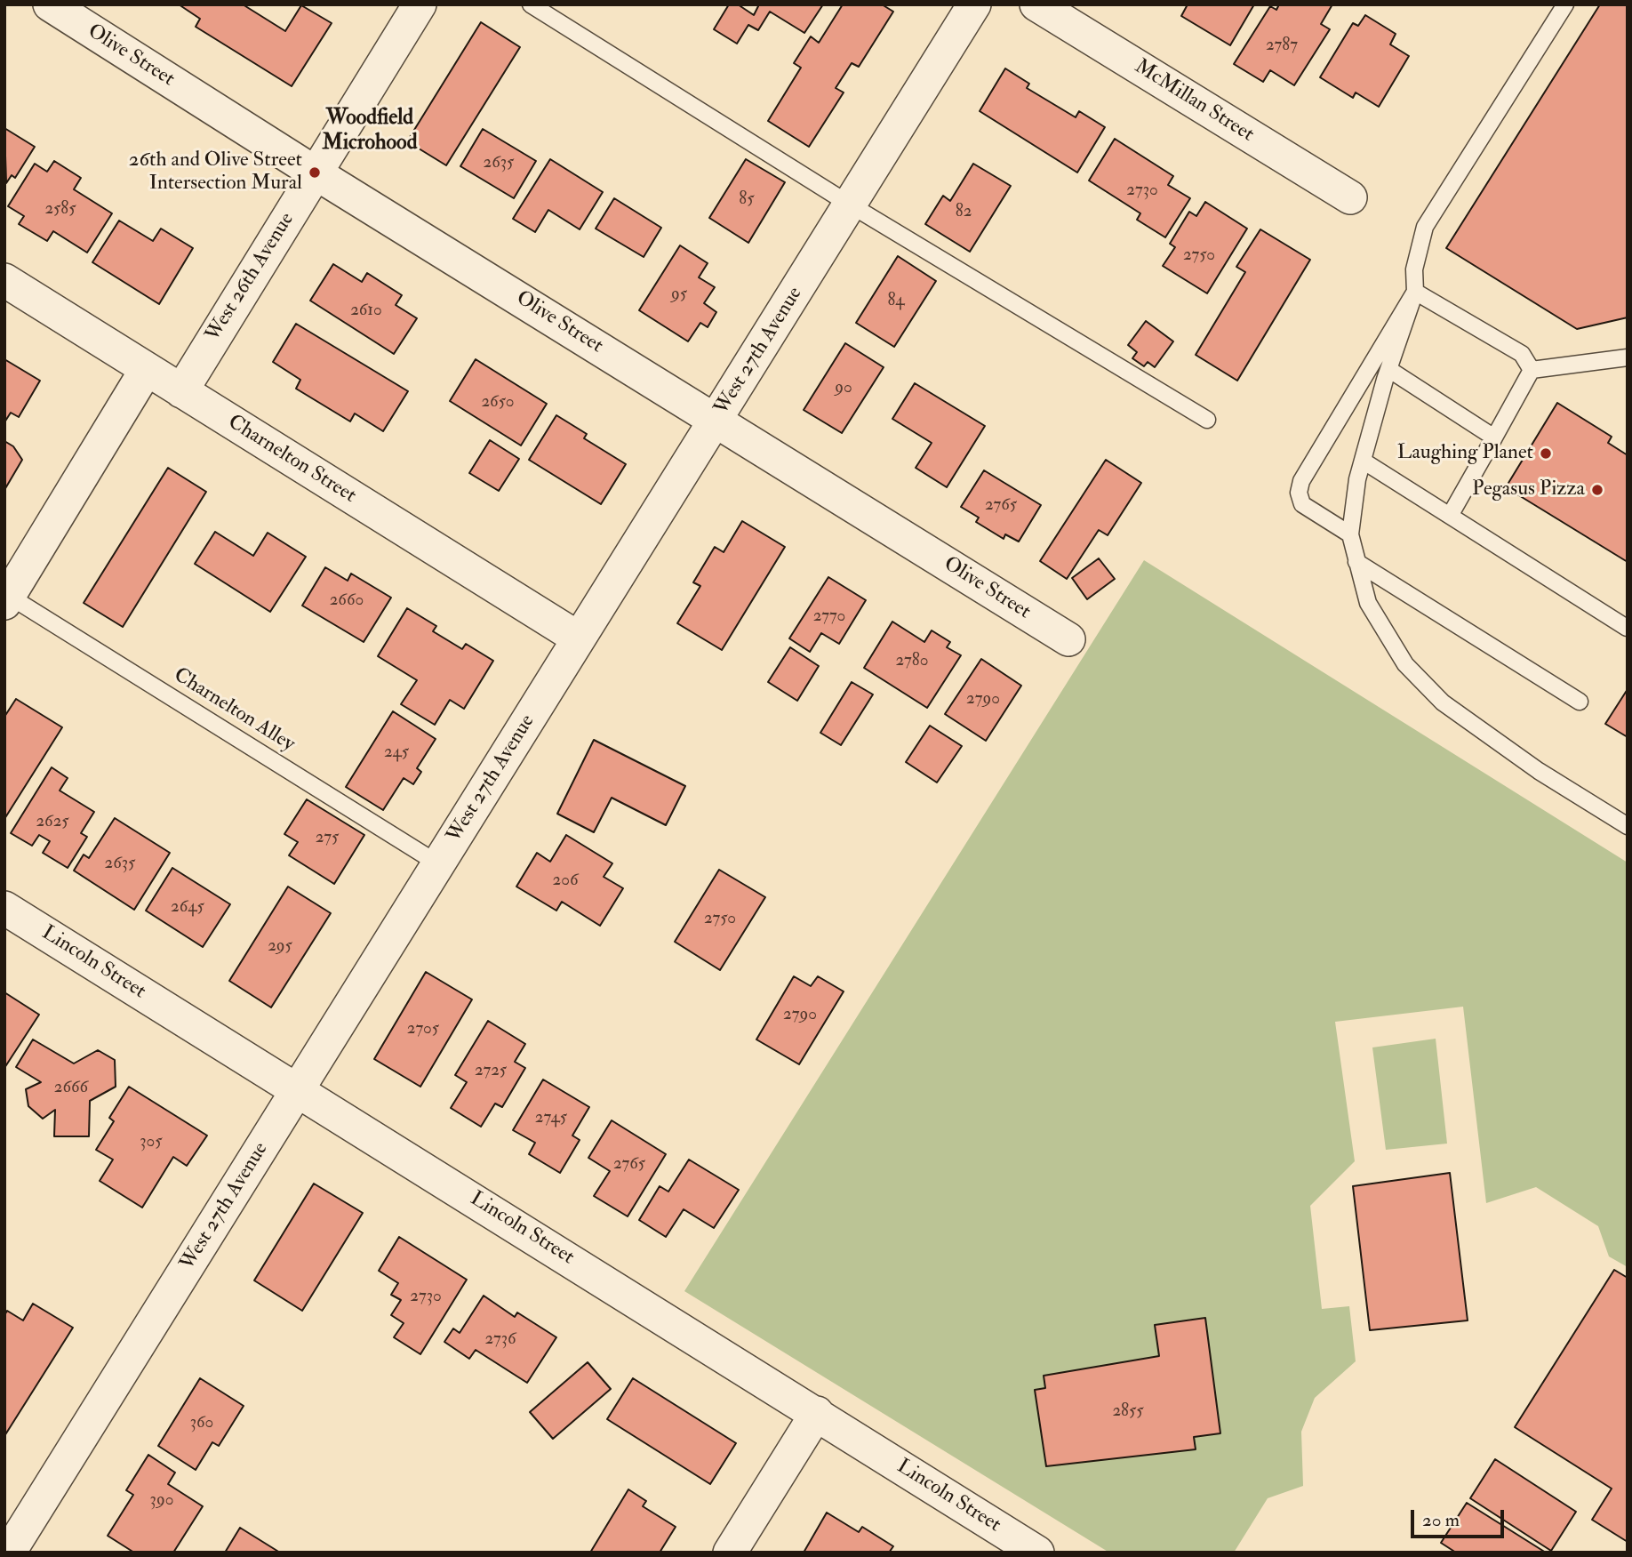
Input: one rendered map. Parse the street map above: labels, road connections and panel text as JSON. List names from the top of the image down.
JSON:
{
  "streets": {
    "street": [
      "Olive Street",
      "McMillan Street",
      "West 26th Avenue",
      "West 27th Avenue",
      "Charnelton Street",
      "Lincoln Street"
    ],
    "lane": ["Charnelton Alley"]
  },
  "crossings": [
    ["Olive Street", "West 26th Avenue"],
    ["Olive Street", "West 27th Avenue"],
    ["West 26th Avenue", "Charnelton Street"],
    ["West 27th Avenue", "Charnelton Street"],
    ["West 27th Avenue", "Charnelton Alley"],
    ["West 27th Avenue", "Lincoln Street"]
  ],
  "districts": ["Woodfield Microhood"],
  "places": ["26th and Olive Street Intersection Mural", "Laughing Planet", "Pegasus Pizza"],
  "house_numbers": [
    "2787",
    "2635",
    "2730",
    "85",
    "2585",
    "82",
    "2750",
    "95",
    "84",
    "2610",
    "90",
    "2650",
    "2765",
    "2660",
    "2770",
    "2780",
    "2790",
    "245",
    "2625",
    "275",
    "2635",
    "206",
    "2645",
    "2750",
    "295",
    "2790",
    "2705",
    "2725",
    "2666",
    "2745",
    "305",
    "2765",
    "2730",
    "2736",
    "2855",
    "360",
    "390"
  ],
  "scale_bar": "20 m"
}
